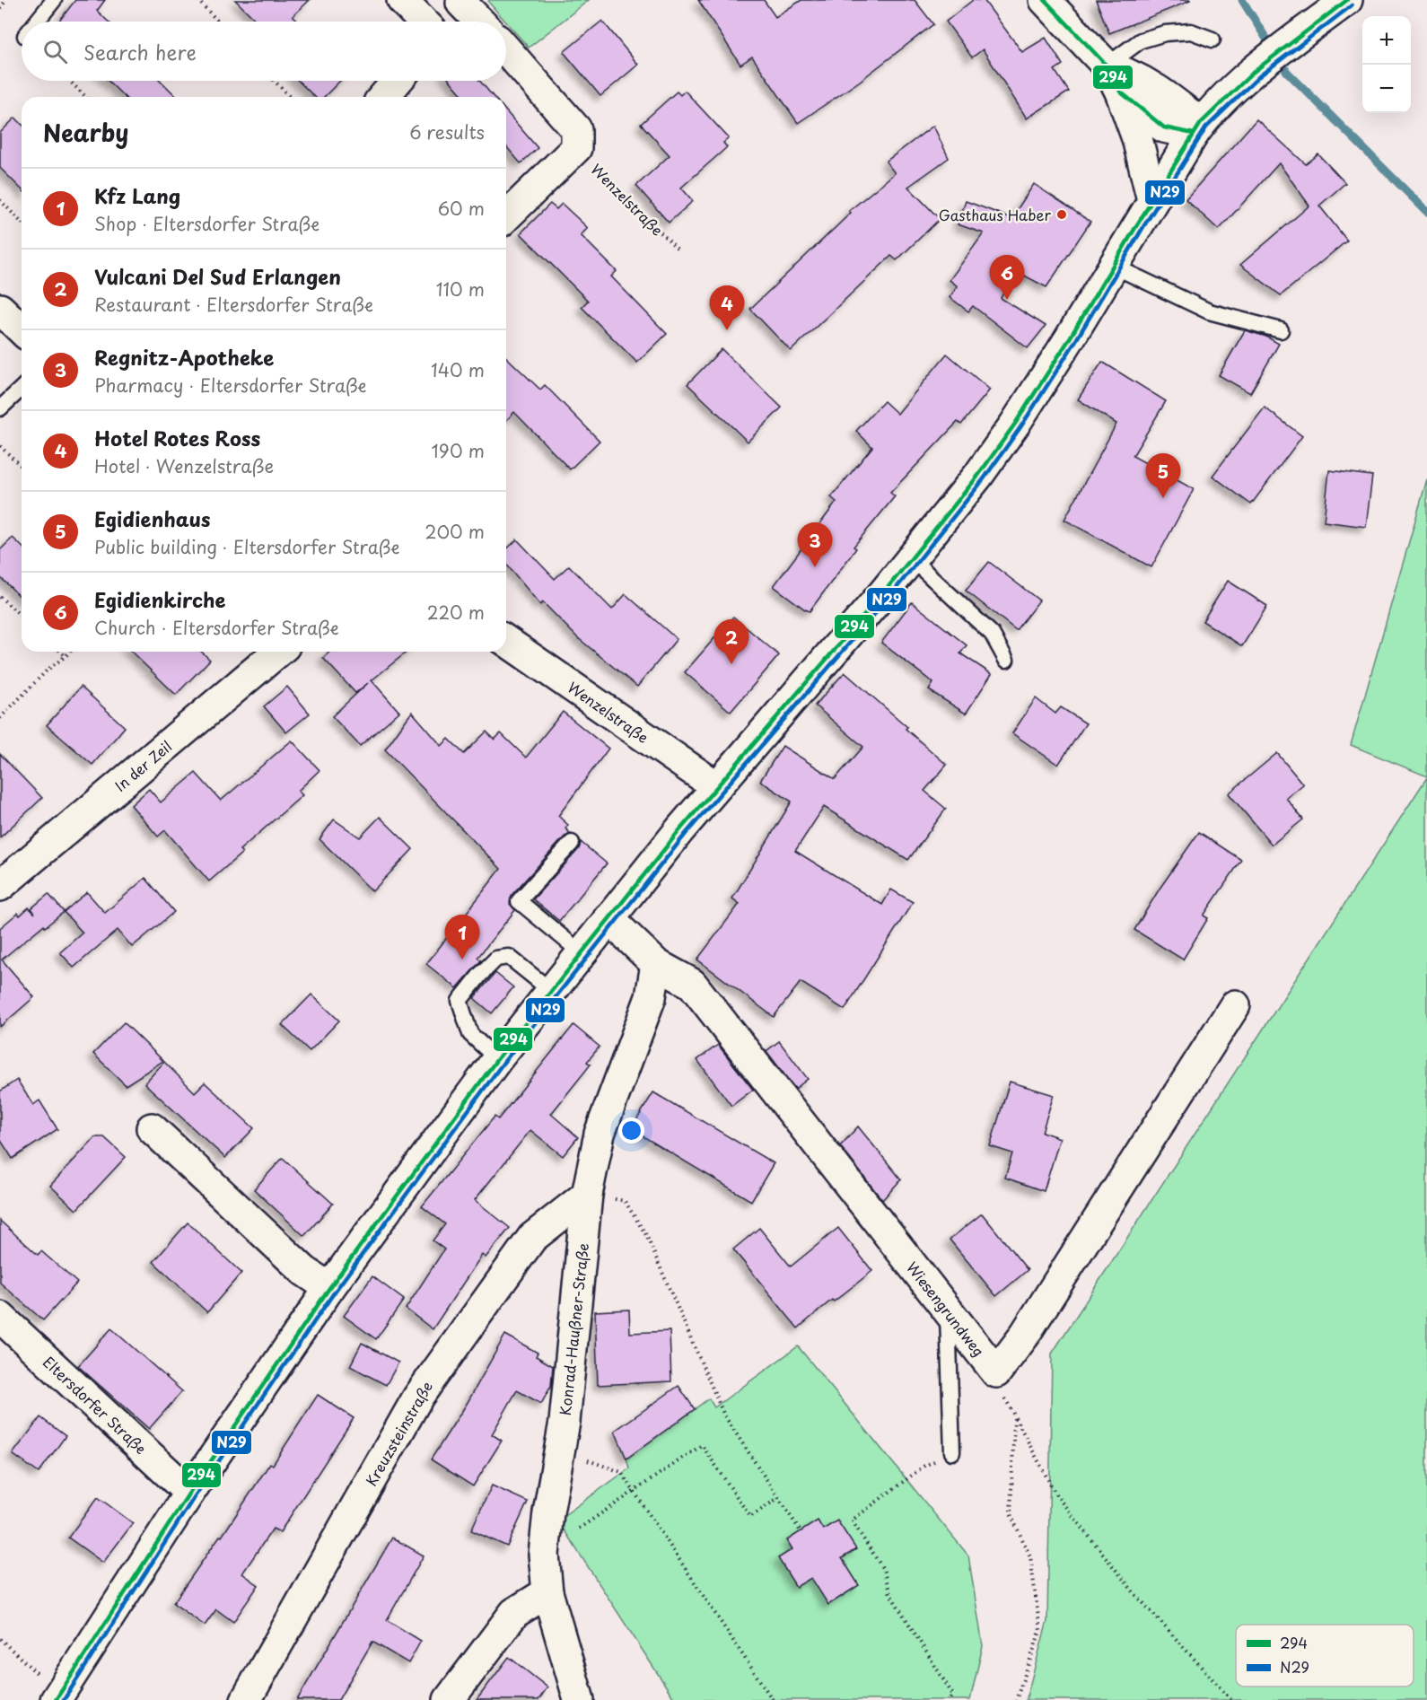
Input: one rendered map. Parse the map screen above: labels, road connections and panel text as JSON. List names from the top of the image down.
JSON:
{
  "streets": {
    "street": [
      "Wenzelstraße",
      "In der Zeil",
      "Wiesengrundweg",
      "Konrad-Haußner-Straße",
      "Eltersdorfer Straße",
      "Kreuzsteinstraße"
    ]
  },
  "crossings": [
    ["Wiesengrundweg", "Konrad-Haußner-Straße"],
    ["Konrad-Haußner-Straße", "Kreuzsteinstraße"]
  ],
  "places": ["Gasthaus Haber"],
  "lines": ["transit line 294", "transit line N29"],
  "legend": ["294", "N29"],
  "page": {
    "map_buttons": ["+", "−"],
    "search": "Search here",
    "heading": ["Nearby", "6 results"],
    "list": [
      {
        "mark": "1",
        "name": "Kfz Lang",
        "note": "Shop · Eltersdorfer Straße",
        "value": "60 m"
      },
      {
        "mark": "2",
        "name": "Vulcani Del Sud Erlangen",
        "note": "Restaurant · Eltersdorfer Straße",
        "value": "110 m"
      },
      {
        "mark": "3",
        "name": "Regnitz-Apotheke",
        "note": "Pharmacy · Eltersdorfer Straße",
        "value": "140 m"
      },
      {
        "mark": "4",
        "name": "Hotel Rotes Ross",
        "note": "Hotel · Wenzelstraße",
        "value": "190 m"
      },
      {
        "mark": "5",
        "name": "Egidienhaus",
        "note": "Public building · Eltersdorfer Straße",
        "value": "200 m"
      },
      {
        "mark": "6",
        "name": "Egidienkirche",
        "note": "Church · Eltersdorfer Straße",
        "value": "220 m"
      }
    ],
    "pins": [
      "6",
      "4",
      "5",
      "3",
      "2",
      "1"
    ]
  }
}
